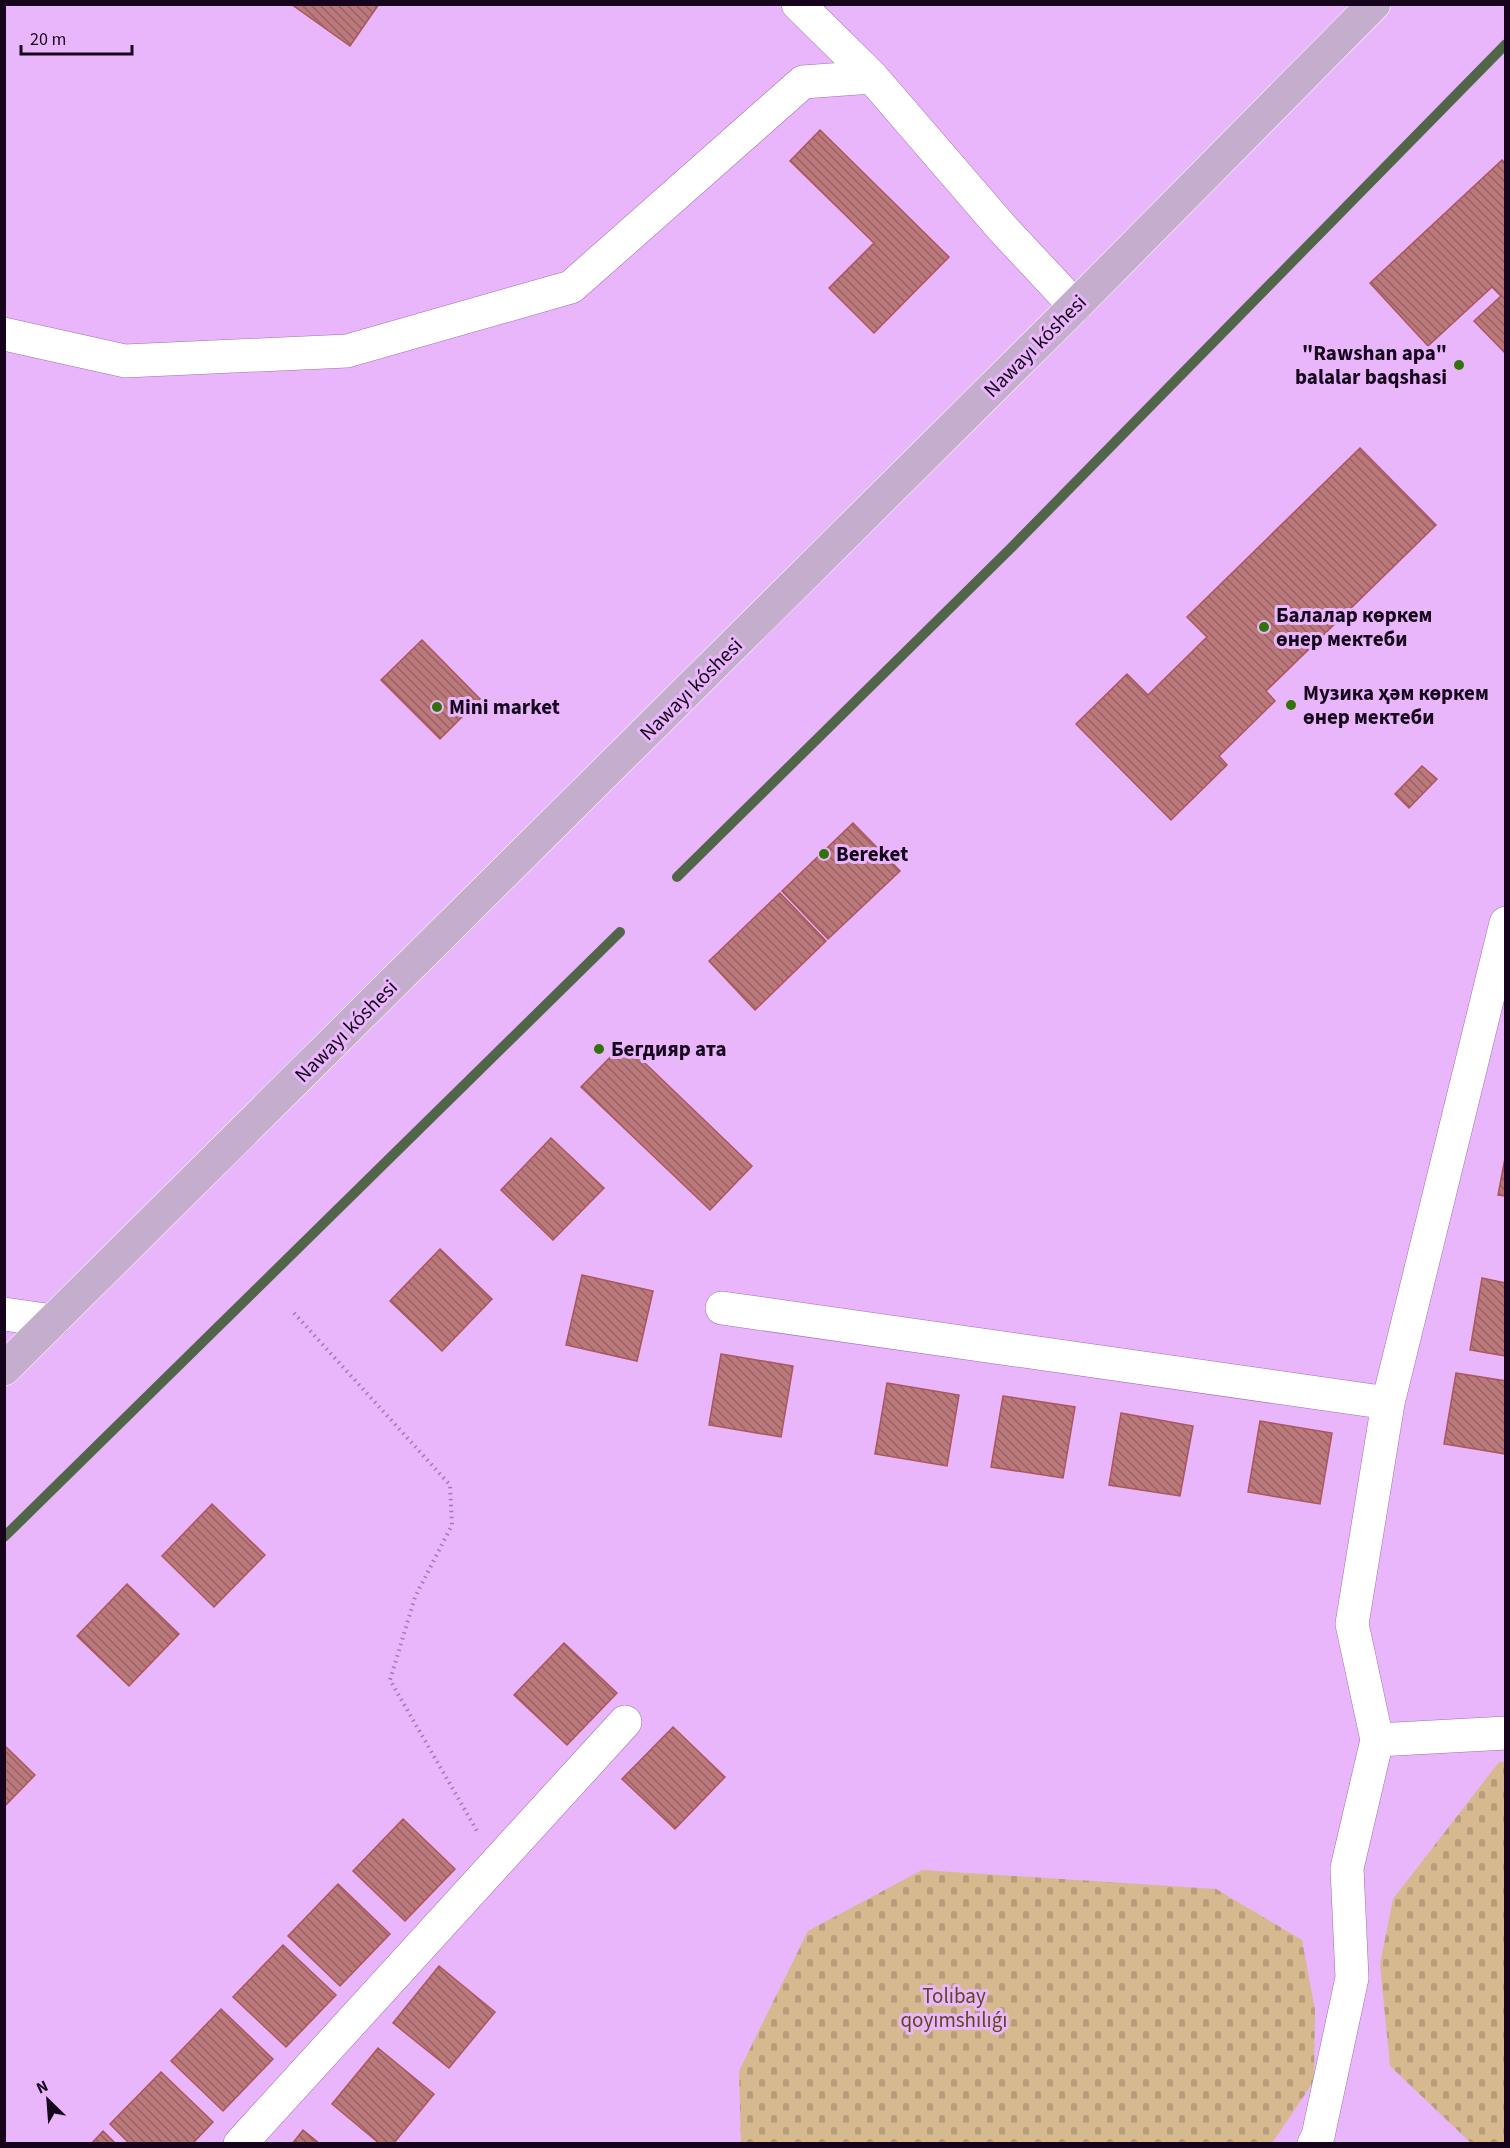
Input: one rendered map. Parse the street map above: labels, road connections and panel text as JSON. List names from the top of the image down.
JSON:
{
  "streets": {
    "main road": ["Nawayı kóshesi"]
  },
  "parks": ["Tolıbay qoyımshılıǵı"],
  "places": [
    "\"Rawshan apa\" balalar baqshasi",
    "Балалар көркем өнер мектеби",
    "Музика ҳәм көркем өнер мектеби",
    "Mini market",
    "Bereket",
    "Бегдияр ата"
  ],
  "scale_bar": "20 m",
  "north": "top left"
}
